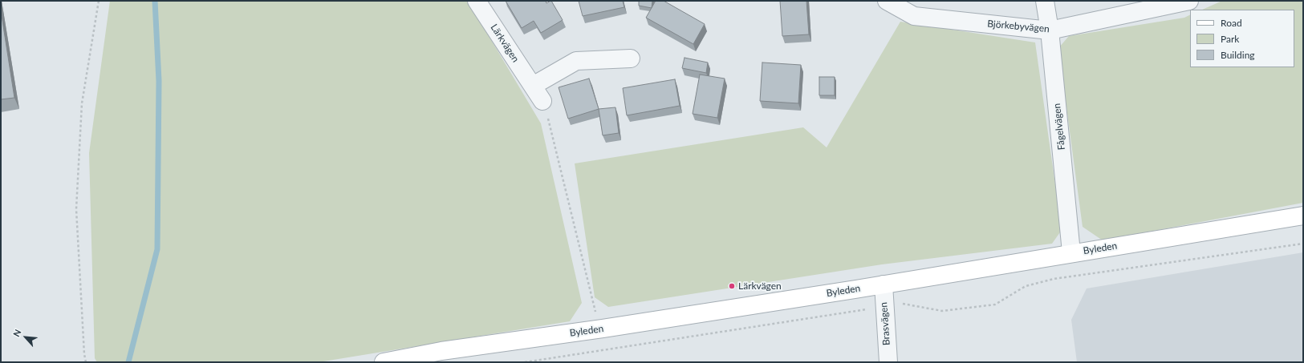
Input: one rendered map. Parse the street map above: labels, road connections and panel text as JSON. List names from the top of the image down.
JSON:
{
  "streets": {
    "street": [
      "Björkebyvägen",
      "Lärkvägen",
      "Fågelvägen",
      "Byleden",
      "Brasvägen"
    ]
  },
  "crossings": [
    ["Björkebyvägen", "Fågelvägen"],
    ["Fågelvägen", "Byleden"],
    ["Byleden", "Brasvägen"]
  ],
  "places": ["Lärkvägen"],
  "legend": ["Road", "Park", "Building"],
  "north": "top left"
}
